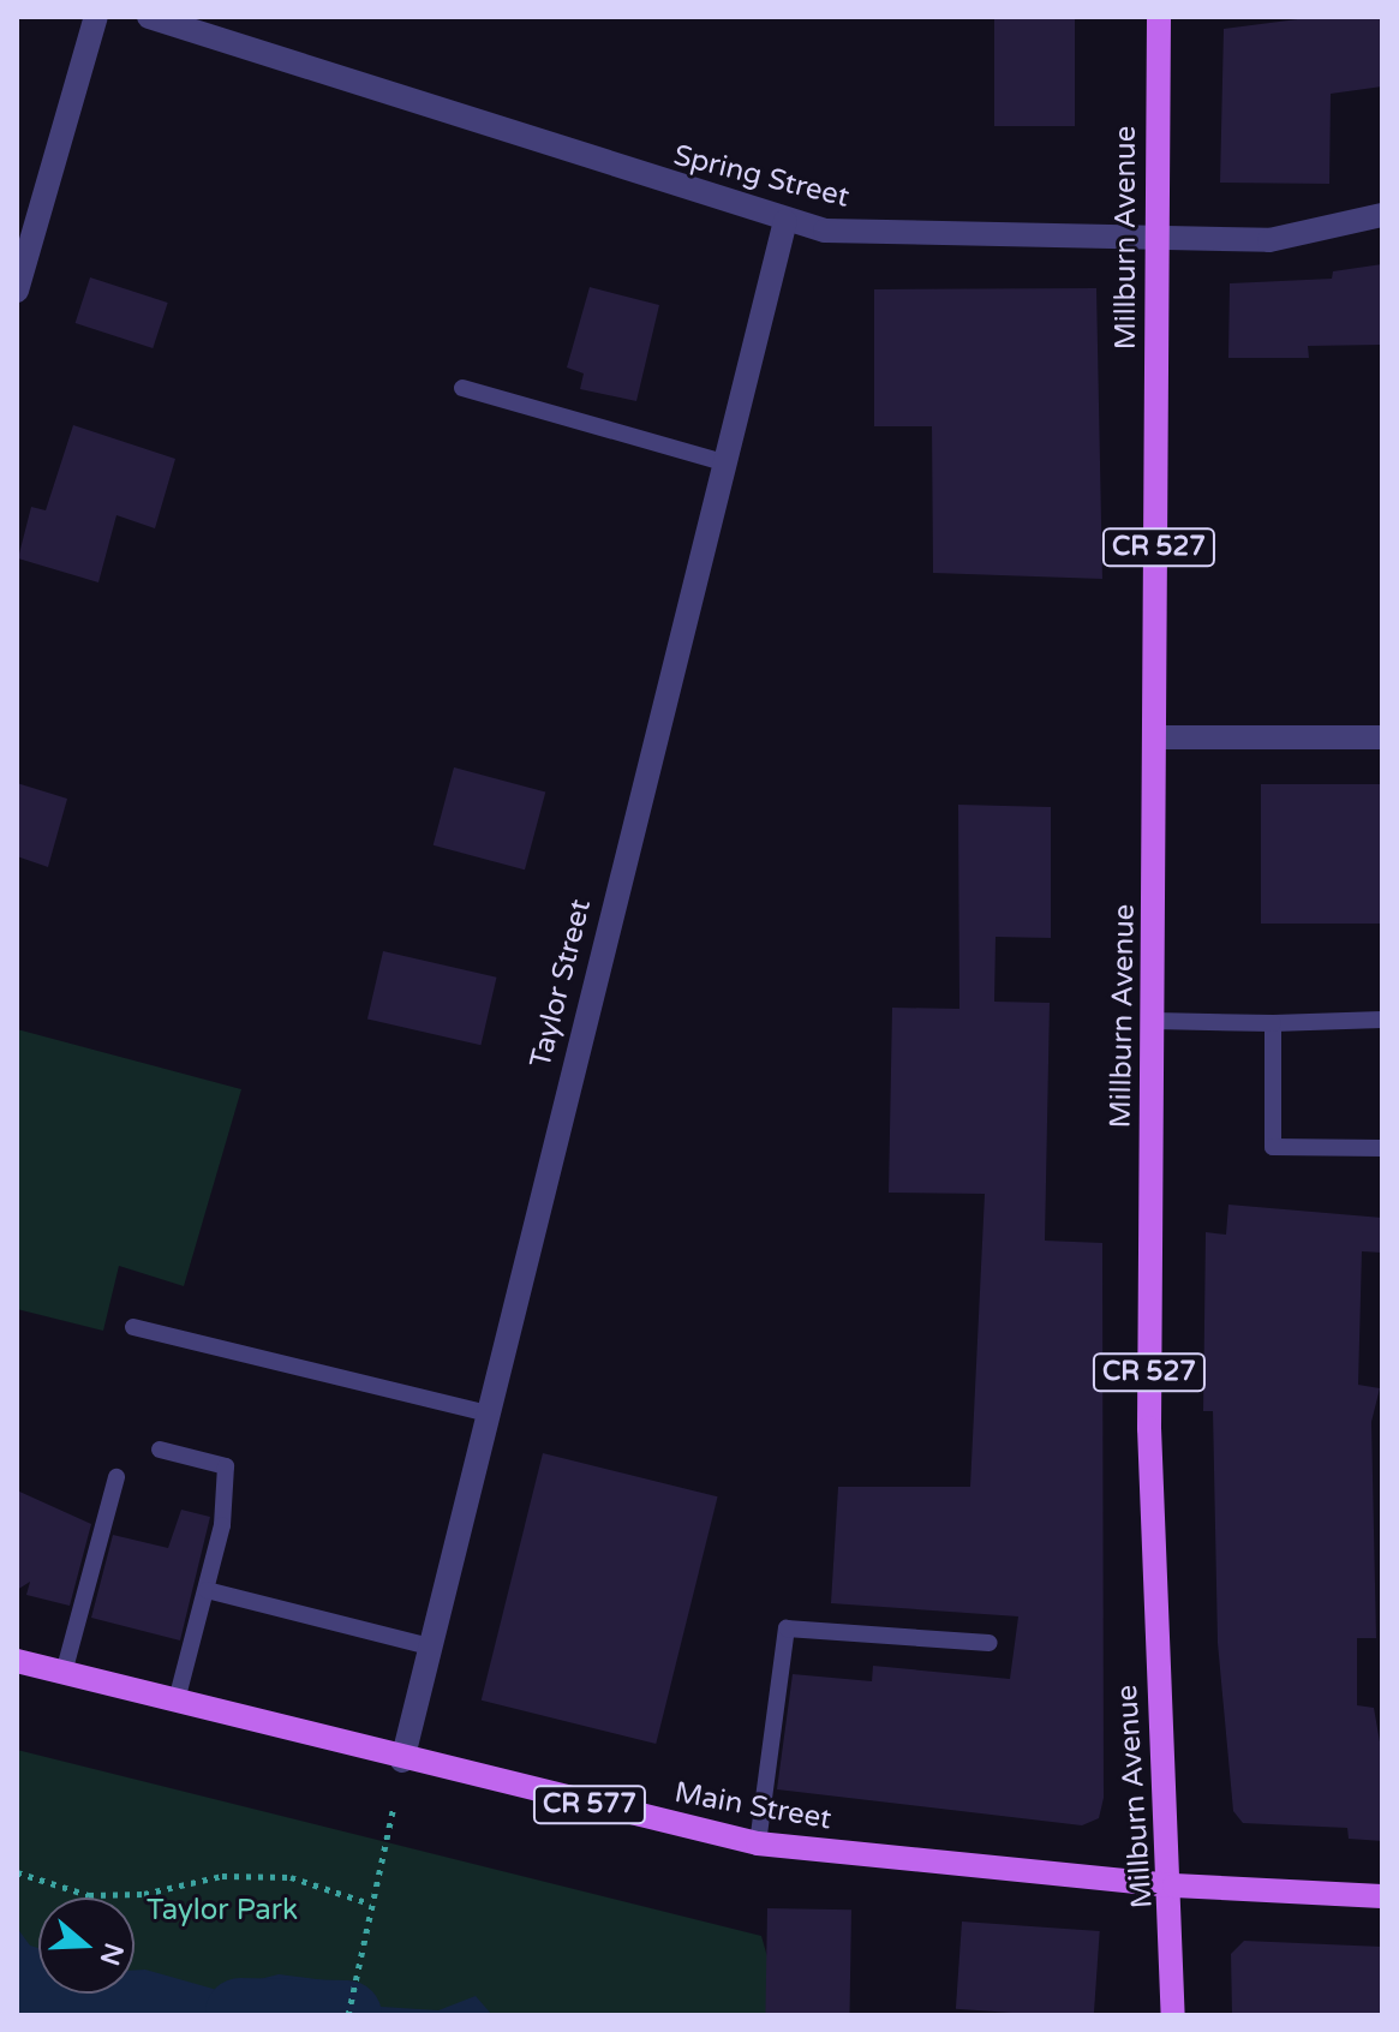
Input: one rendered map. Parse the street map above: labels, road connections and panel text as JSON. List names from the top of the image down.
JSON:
{
  "streets": {
    "main road": [
      "Millburn Avenue",
      "CR 527",
      "CR 577",
      "Main Street"
    ],
    "street": ["Spring Street", "Taylor Street"]
  },
  "crossings": [
    ["Spring Street", "Millburn Avenue"],
    ["Spring Street", "Taylor Street"],
    ["Millburn Avenue", "Main Street"],
    ["Taylor Street", "Main Street"]
  ],
  "parks": ["Taylor Park"],
  "north": "right"
}
